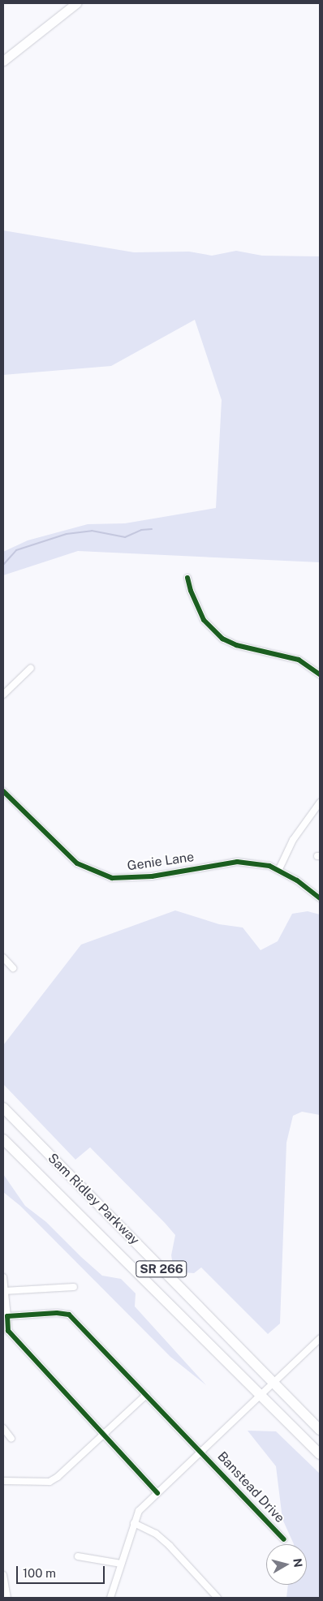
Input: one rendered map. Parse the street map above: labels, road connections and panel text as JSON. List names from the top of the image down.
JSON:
{
  "streets": {
    "main road": ["Sam Ridley Parkway", "SR 266"],
    "street": ["Genie Lane", "Banstead Drive"]
  },
  "scale_bar": "100 m",
  "north": "right"
}
